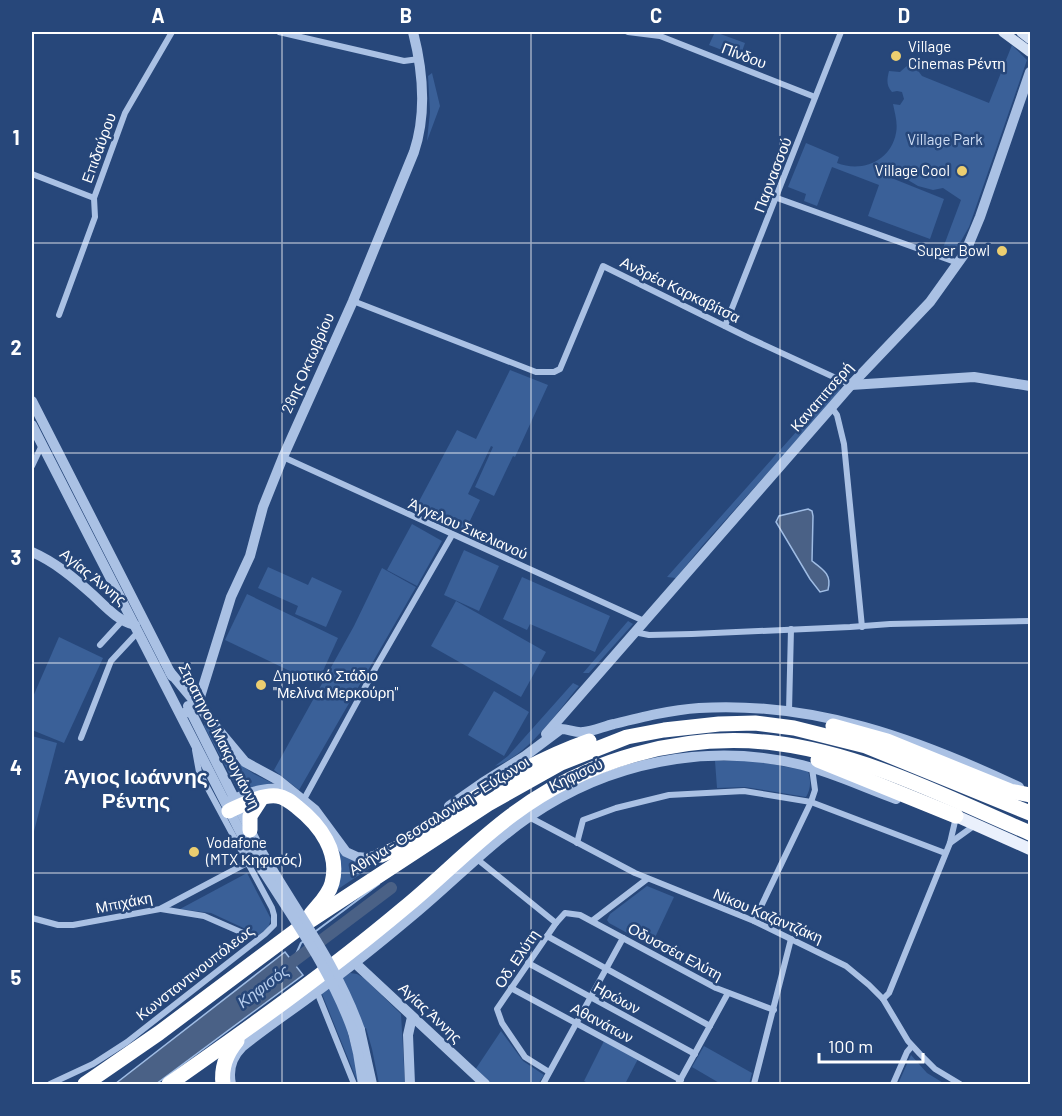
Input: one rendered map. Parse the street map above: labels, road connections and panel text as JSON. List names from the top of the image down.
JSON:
{
  "streets": {
    "highway": ["Αθήνα - Θεσσαλονίκη - Εύζωνοι"],
    "main road": ["Κηφισού"],
    "street": [
      "Πίνδου",
      "Επιδαύρου",
      "Παρνασσού",
      "Ανδρέα Καρκαβίτσα",
      "28ης Οκτωβρίου",
      "Καναπιτσερή",
      "Άγγελου Σικελιανού",
      "Αγίας Άννης",
      "Στρατηγού Μακρυγιάννη",
      "Μπιχάκη",
      "Νίκου Καζαντζάκη",
      "Οδυσσέα Ελύτη",
      "Οδ. Ελύτη",
      "Κωνσταντινουπόλεως",
      "Ηρώων",
      "Αθανάτων"
    ]
  },
  "crossings": [
    ["Πίνδου", "Παρνασσού"],
    ["Παρνασσού", "Ανδρέα Καρκαβίτσα"],
    ["Ανδρέα Καρκαβίτσα", "28ης Οκτωβρίου"],
    ["Ανδρέα Καρκαβίτσα", "Καναπιτσερή"],
    ["28ης Οκτωβρίου", "Άγγελου Σικελιανού"],
    ["28ης Οκτωβρίου", "Στρατηγού Μακρυγιάννη"],
    ["Καναπιτσερή", "Άγγελου Σικελιανού"],
    ["Αγίας Άννης", "Στρατηγού Μακρυγιάννη"],
    ["Αγίας Άννης", "Κηφισού"],
    ["Στρατηγού Μακρυγιάννη", "Κωνσταντινουπόλεως"],
    ["Κηφισού", "Νίκου Καζαντζάκη"],
    ["Μπιχάκη", "Κωνσταντινουπόλεως"],
    ["Οδυσσέα Ελύτη", "Οδ. Ελύτη"],
    ["Οδ. Ελύτη", "Ηρώων"],
    ["Οδ. Ελύτη", "Αθανάτων"]
  ],
  "districts": ["Άγιος Ιωάννης Ρέντης"],
  "water": ["Κηφισός"],
  "parks": ["Village Park"],
  "places": [
    "Village Cinemas Ρέντη",
    "Village Cool",
    "Super Bowl",
    "Δημοτικό Στάδιο \"Μελίνα Μερκούρη\"",
    "Vodafone (MTX Κηφισός)"
  ],
  "scale_bar": "100 m",
  "grid": {
    "columns": [
      "A",
      "B",
      "C",
      "D"
    ],
    "rows": [
      "1",
      "2",
      "3",
      "4",
      "5"
    ]
  }
}
